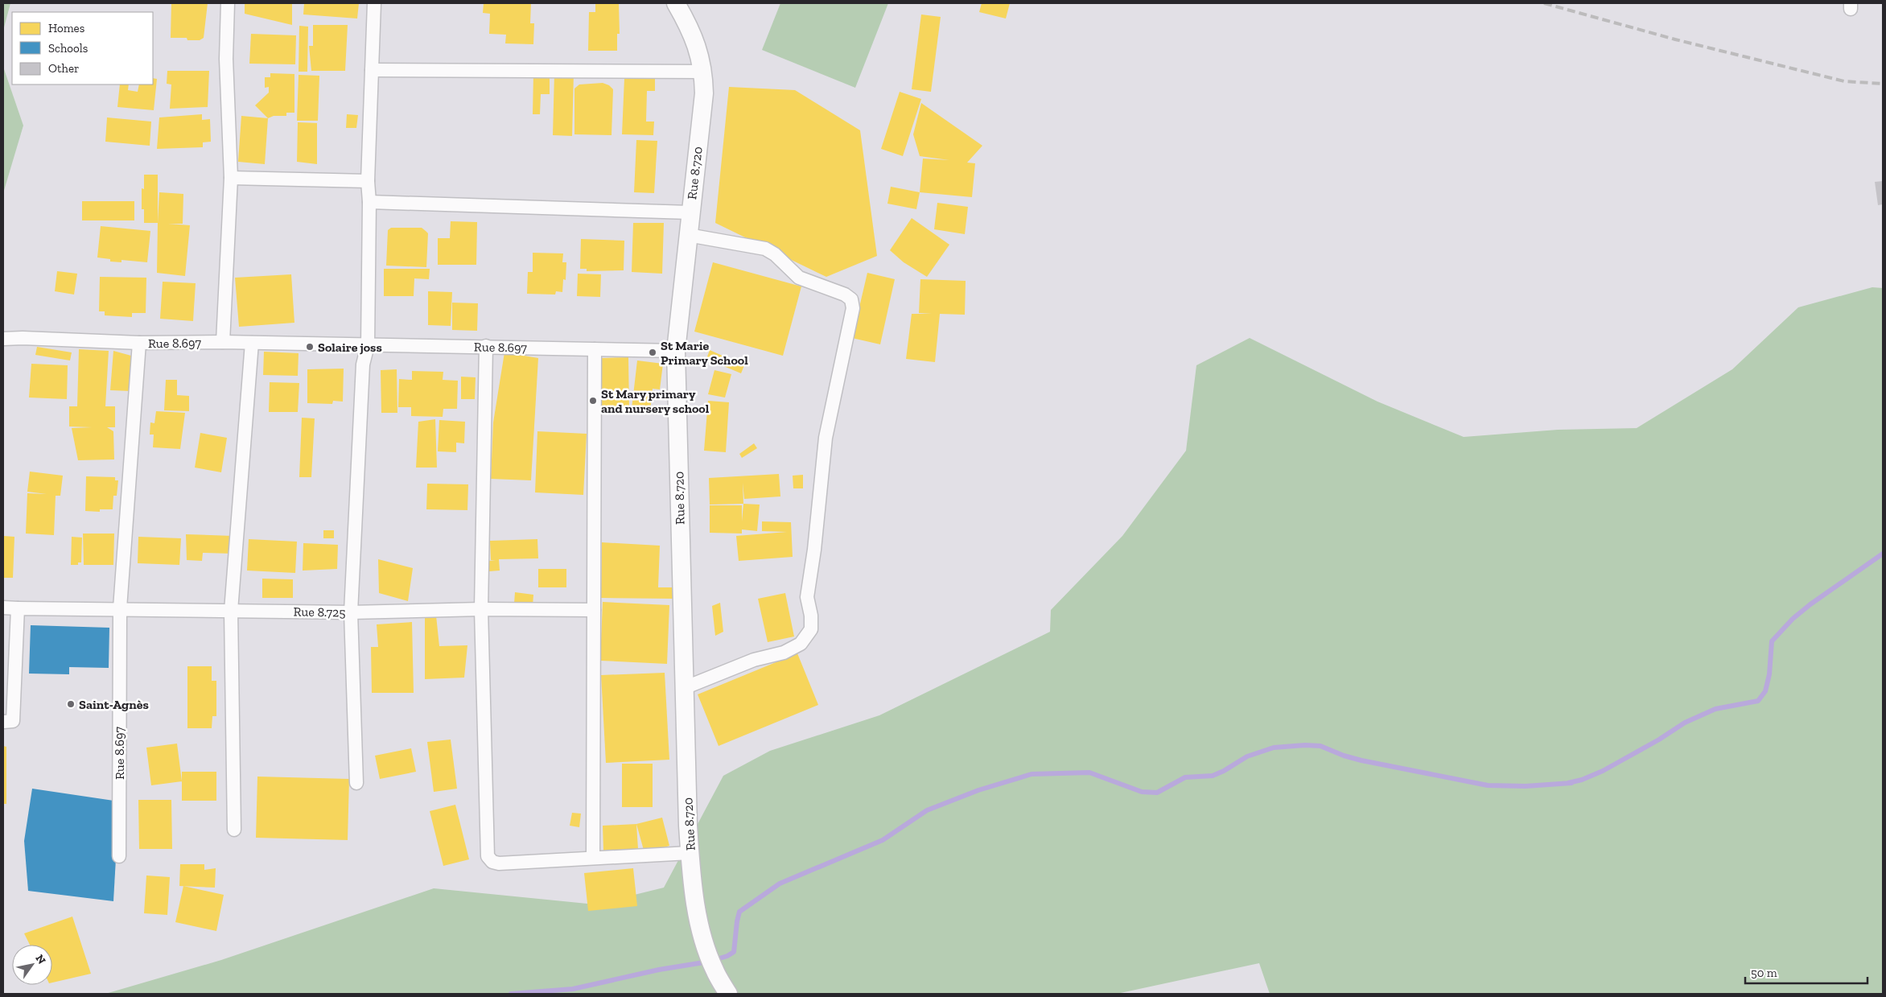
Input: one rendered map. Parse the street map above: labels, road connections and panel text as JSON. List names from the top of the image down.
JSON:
{
  "streets": {
    "main road": ["Rue 8.720"],
    "street": ["Rue 8.697", "Rue 8.725"]
  },
  "crossings": [
    ["Rue 8.720", "Rue 8.697"],
    ["Rue 8.697", "Rue 8.725"]
  ],
  "places": [
    "Solaire joss",
    "St Marie Primary School",
    "St Mary primary and nursery school",
    "Saint-Agnès"
  ],
  "legend": ["Homes", "Schools", "Other"],
  "scale_bar": "50 m",
  "north": "top right"
}
